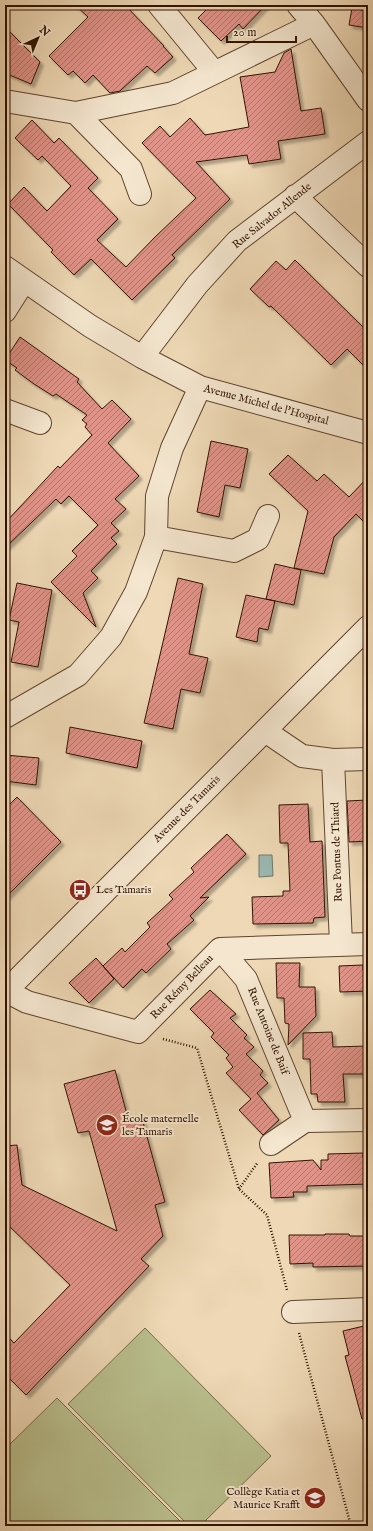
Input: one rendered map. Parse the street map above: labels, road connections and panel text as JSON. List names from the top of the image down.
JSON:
{
  "streets": {
    "street": [
      "Rue Salvador Allende",
      "Avenue Michel de l'Hospital",
      "Avenue des Tamaris",
      "Rue Pontus de Thiard",
      "Rue Rémy Belleau",
      "Rue Antoine de Baif"
    ]
  },
  "crossings": [
    ["Rue Salvador Allende", "Avenue Michel de l'Hospital"],
    ["Rue Pontus de Thiard", "Rue Rémy Belleau"],
    ["Rue Rémy Belleau", "Rue Antoine de Baif"]
  ],
  "places": {
    "bus stop": ["Les Tamaris"],
    "school or university": ["École maternelle les Tamaris", "Collège Katia et Maurice Krafft"]
  },
  "scale_bar": "20 m",
  "north": "top right"
}
